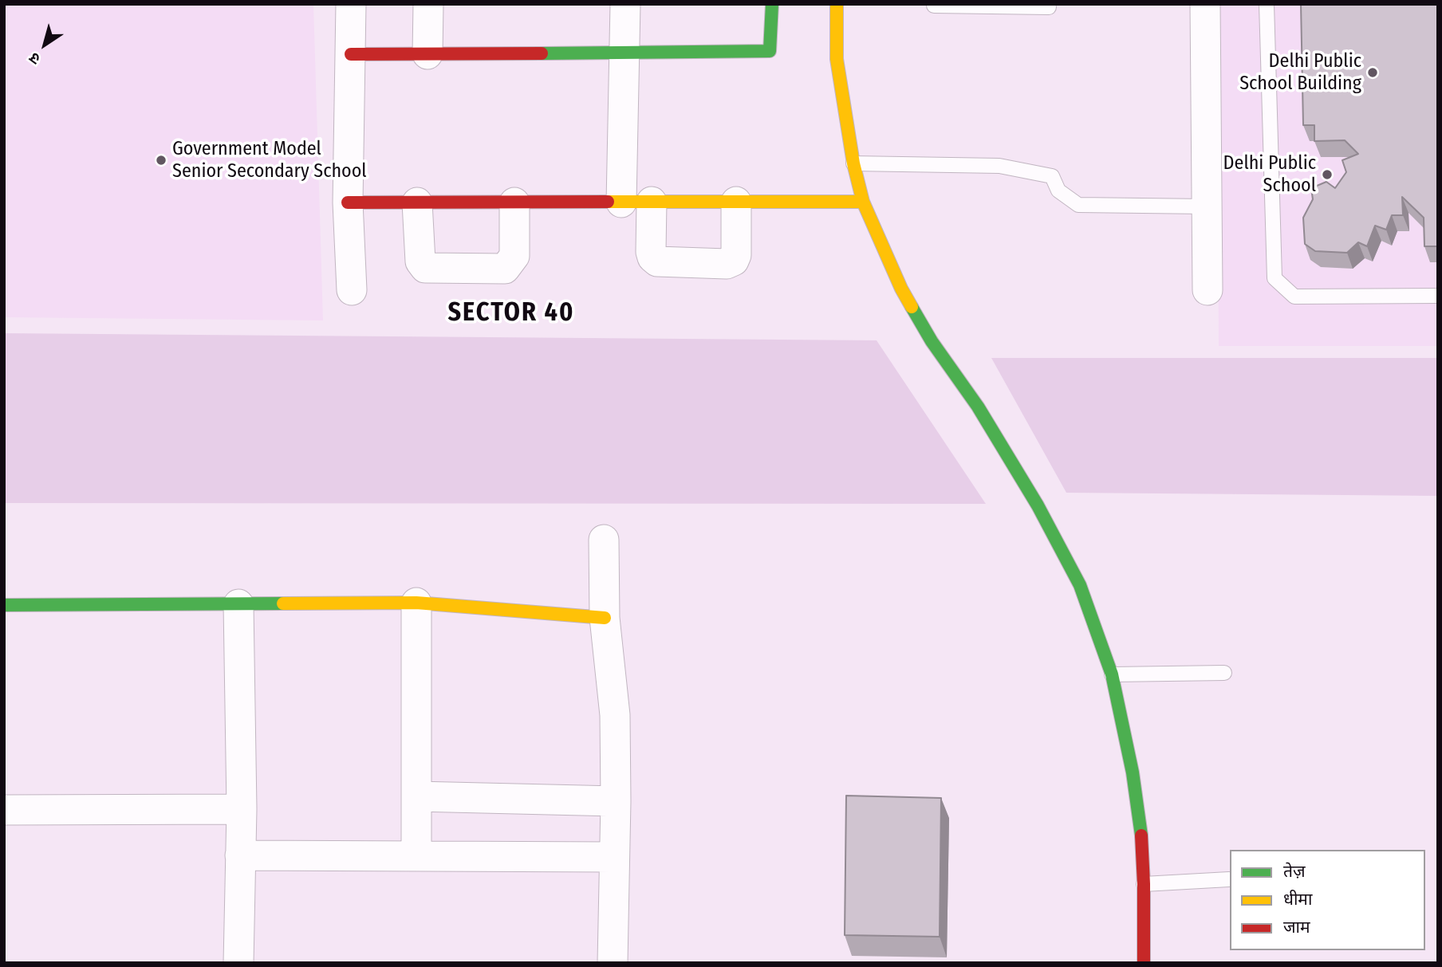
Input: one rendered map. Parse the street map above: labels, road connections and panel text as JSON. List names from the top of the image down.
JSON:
{
  "districts": ["SECTOR 40"],
  "places": ["Delhi Public School Building", "Government Model Senior Secondary School", "Delhi Public School"],
  "legend": ["तेज़", "धीमा", "जाम"],
  "north": "bottom left"
}
